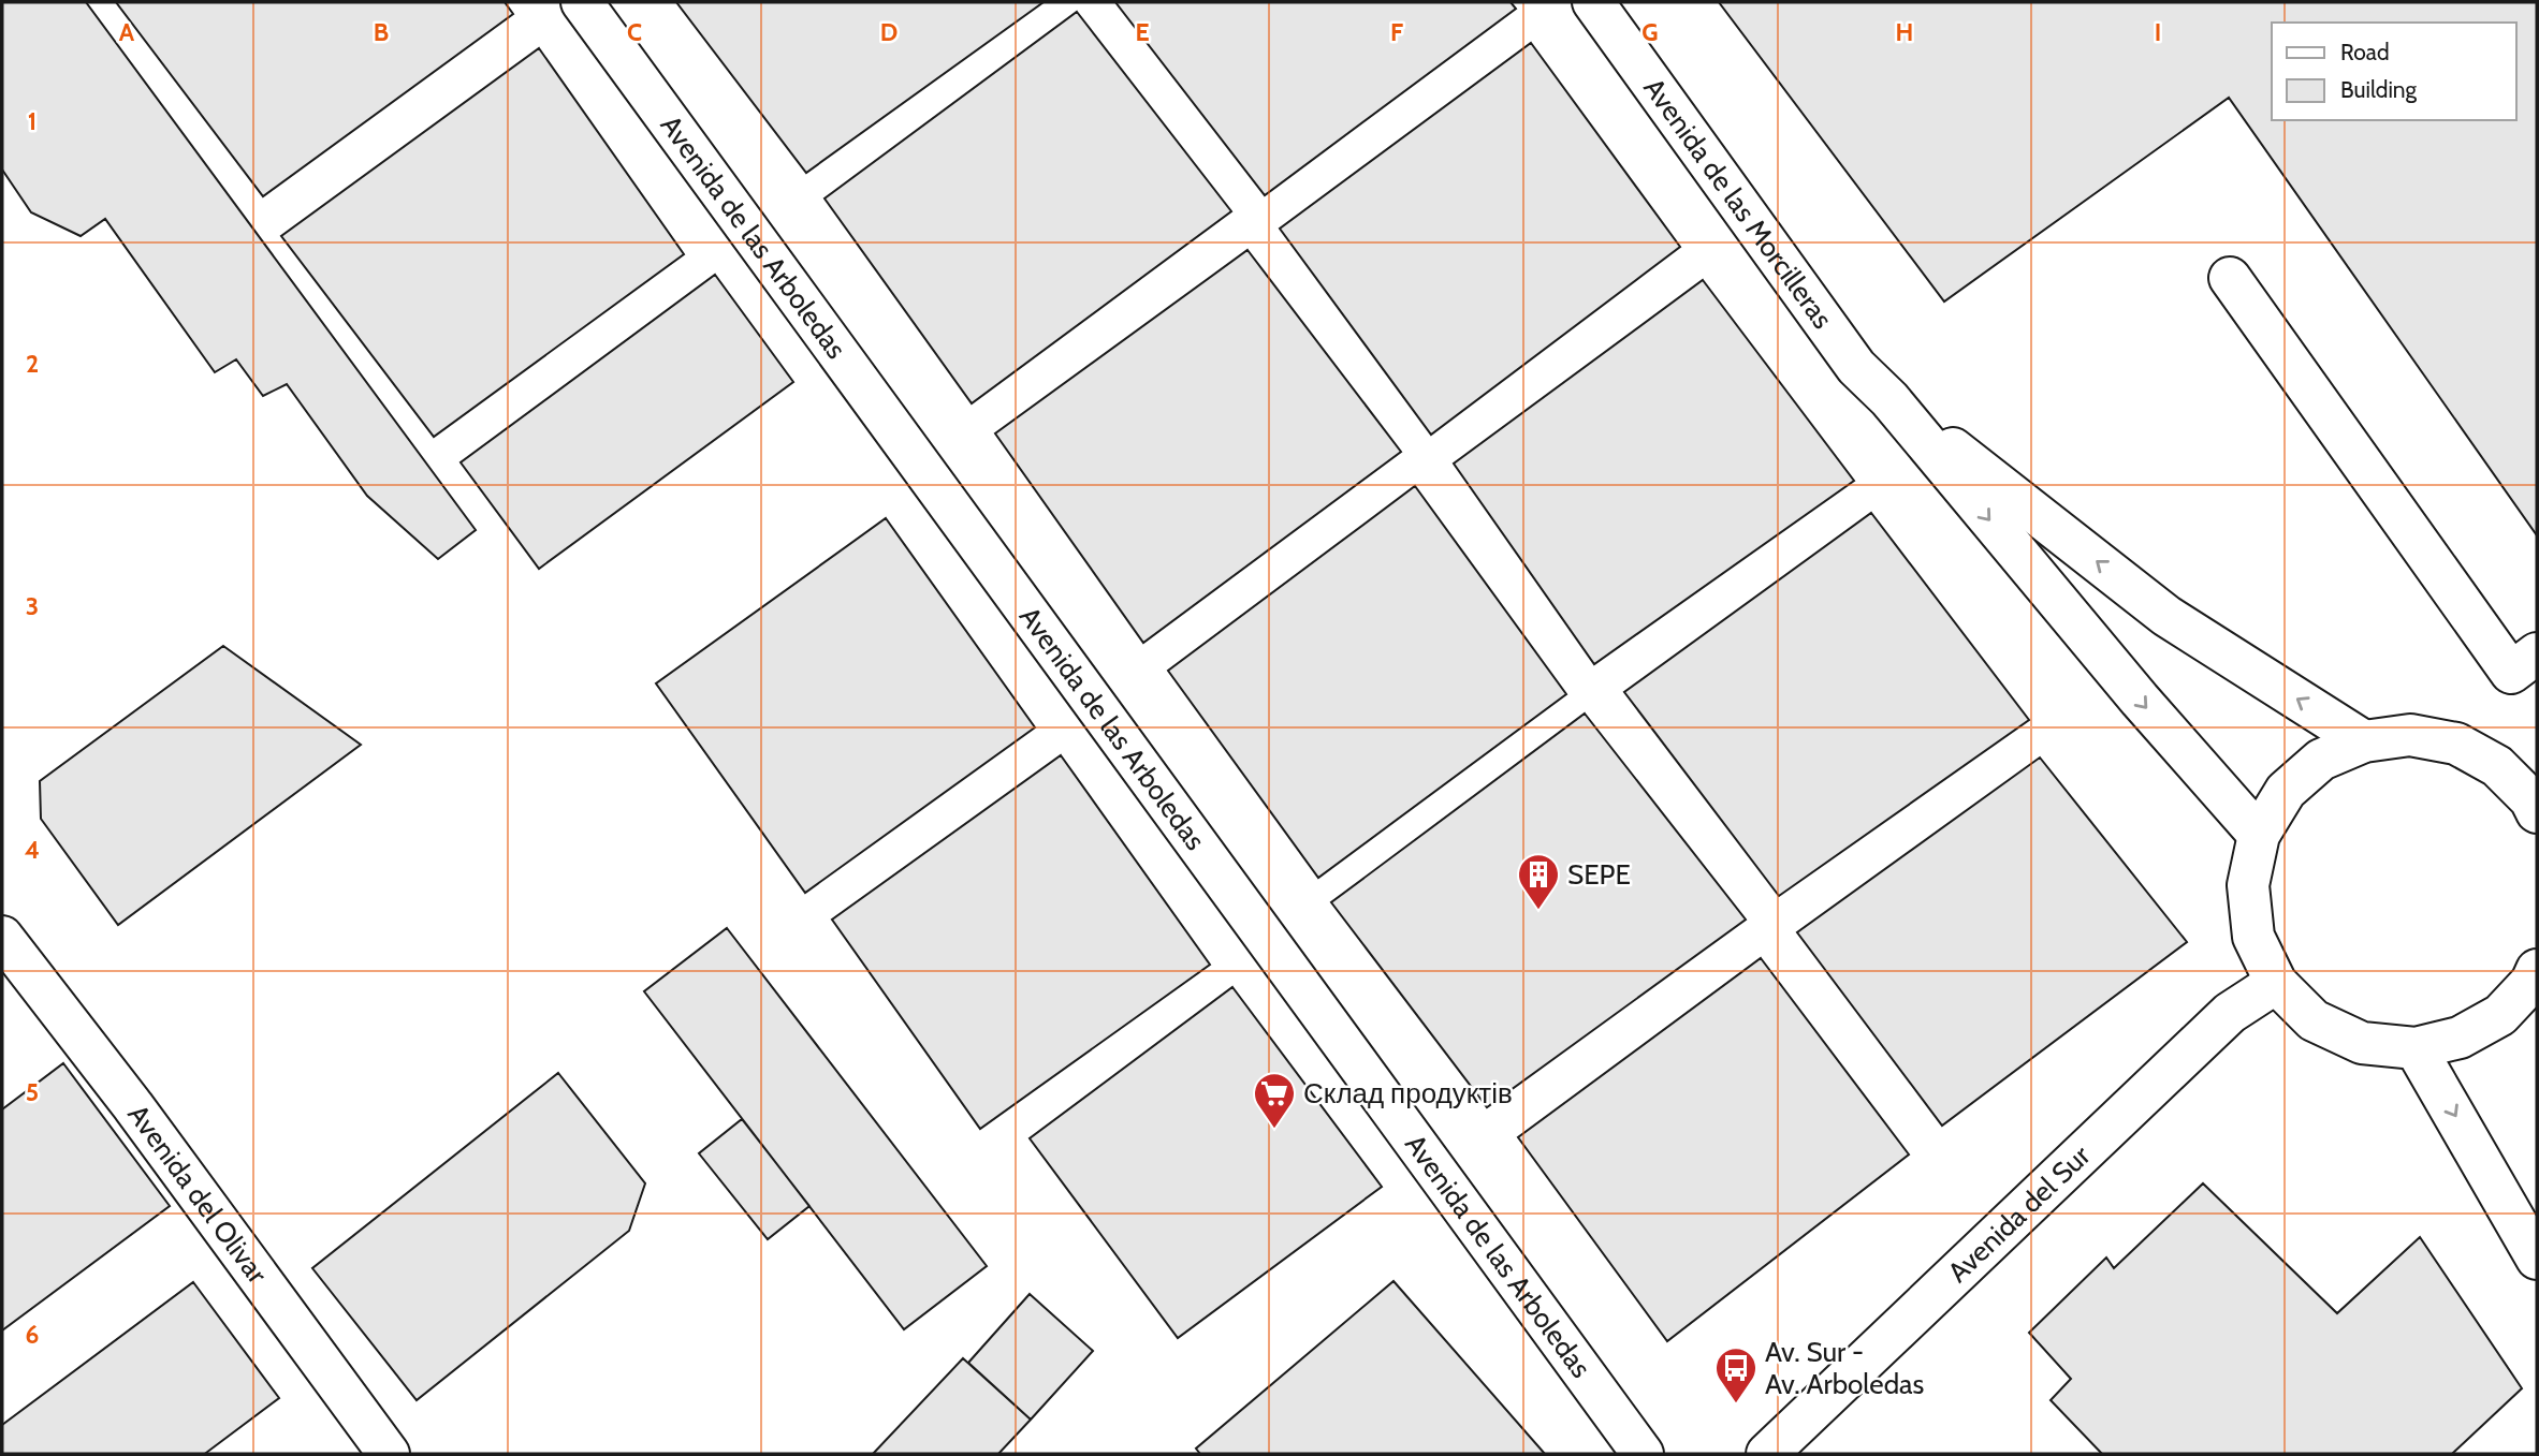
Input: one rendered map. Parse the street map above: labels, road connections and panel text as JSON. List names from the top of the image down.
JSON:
{
  "streets": {
    "street": [
      "Avenida de las Morcilleras",
      "Avenida de las Arboledas",
      "Avenida del Olivar",
      "Avenida del Sur"
    ]
  },
  "places": {
    "building": ["SEPE"],
    "supermarket": ["Склад продуктів"],
    "bus stop": ["Av. Sur - Av. Arboledas"]
  },
  "legend": ["Road", "Building"],
  "grid": {
    "columns": [
      "A",
      "B",
      "C",
      "D",
      "E",
      "F",
      "G",
      "H",
      "I"
    ],
    "rows": [
      "1",
      "2",
      "3",
      "4",
      "5",
      "6"
    ]
  }
}
